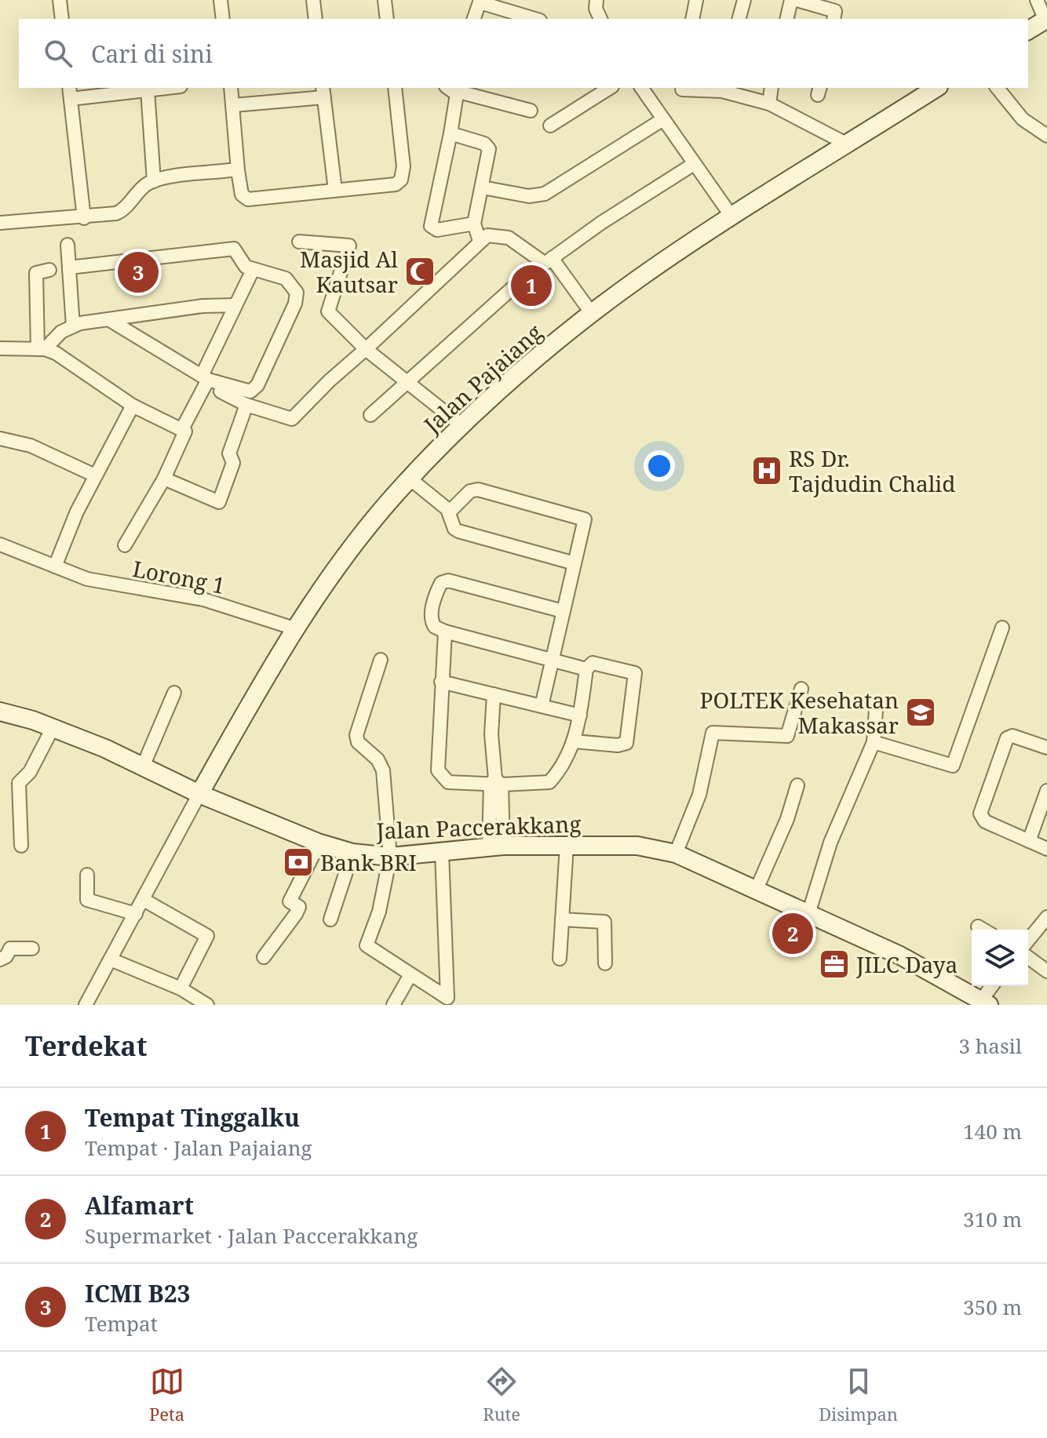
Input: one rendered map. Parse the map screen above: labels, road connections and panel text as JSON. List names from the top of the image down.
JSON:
{
  "streets": {
    "main road": ["Jalan Pajaiang", "Jalan Paccerakkang"],
    "street": ["Lorong 1"]
  },
  "crossings": [
    ["Jalan Pajaiang", "Lorong 1"],
    ["Jalan Pajaiang", "Jalan Paccerakkang"]
  ],
  "places": {
    "mosque": ["Masjid Al Kautsar"],
    "hospital": ["RS Dr. Tajdudin Chalid"],
    "school or university": ["POLTEK Kesehatan Makassar"],
    "bank": ["Bank BRI"],
    "office": ["JILC Daya"]
  },
  "page": {
    "search": "Cari di sini",
    "pins": ["3", "1", "2"],
    "heading": ["Terdekat", "3 hasil"],
    "list": [
      {
        "mark": "1",
        "name": "Tempat Tinggalku",
        "note": "Tempat · Jalan Pajaiang",
        "value": "140 m"
      },
      {
        "mark": "2",
        "name": "Alfamart",
        "note": "Supermarket · Jalan Paccerakkang",
        "value": "310 m"
      },
      {
        "mark": "3",
        "name": "ICMI B23",
        "note": "Tempat",
        "value": "350 m"
      }
    ],
    "nav": ["Peta", "Rute", "Disimpan"]
  }
}
